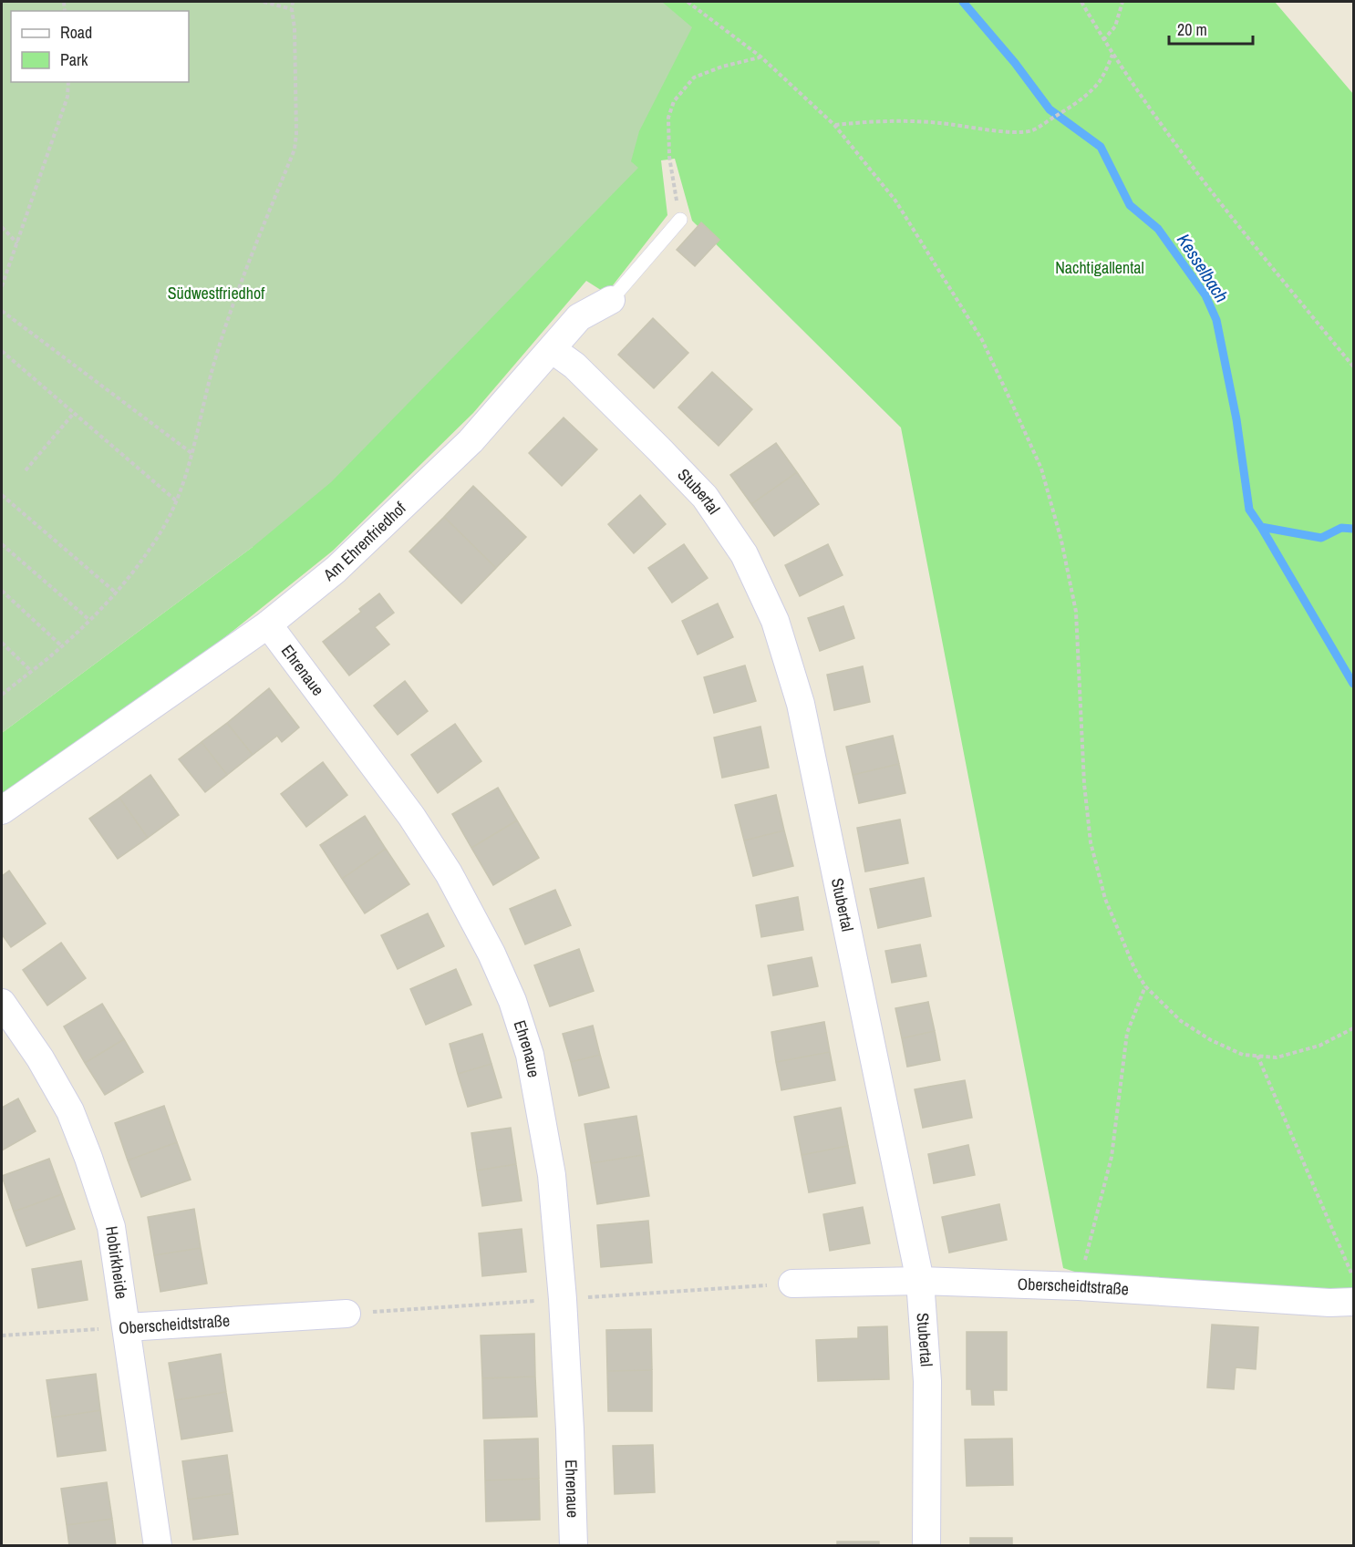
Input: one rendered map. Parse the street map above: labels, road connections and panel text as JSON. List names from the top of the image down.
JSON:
{
  "streets": {
    "street": [
      "Stubertal",
      "Am Ehrenfriedhof",
      "Ehrenaue",
      "Hobirkheide",
      "Oberscheidtstraße"
    ]
  },
  "crossings": [
    ["Stubertal", "Am Ehrenfriedhof"],
    ["Stubertal", "Oberscheidtstraße"],
    ["Am Ehrenfriedhof", "Ehrenaue"],
    ["Hobirkheide", "Oberscheidtstraße"]
  ],
  "water": ["Kesselbach"],
  "parks": ["Nachtigallental", "Südwestfriedhof"],
  "legend": ["Road", "Park"],
  "scale_bar": "20 m"
}
